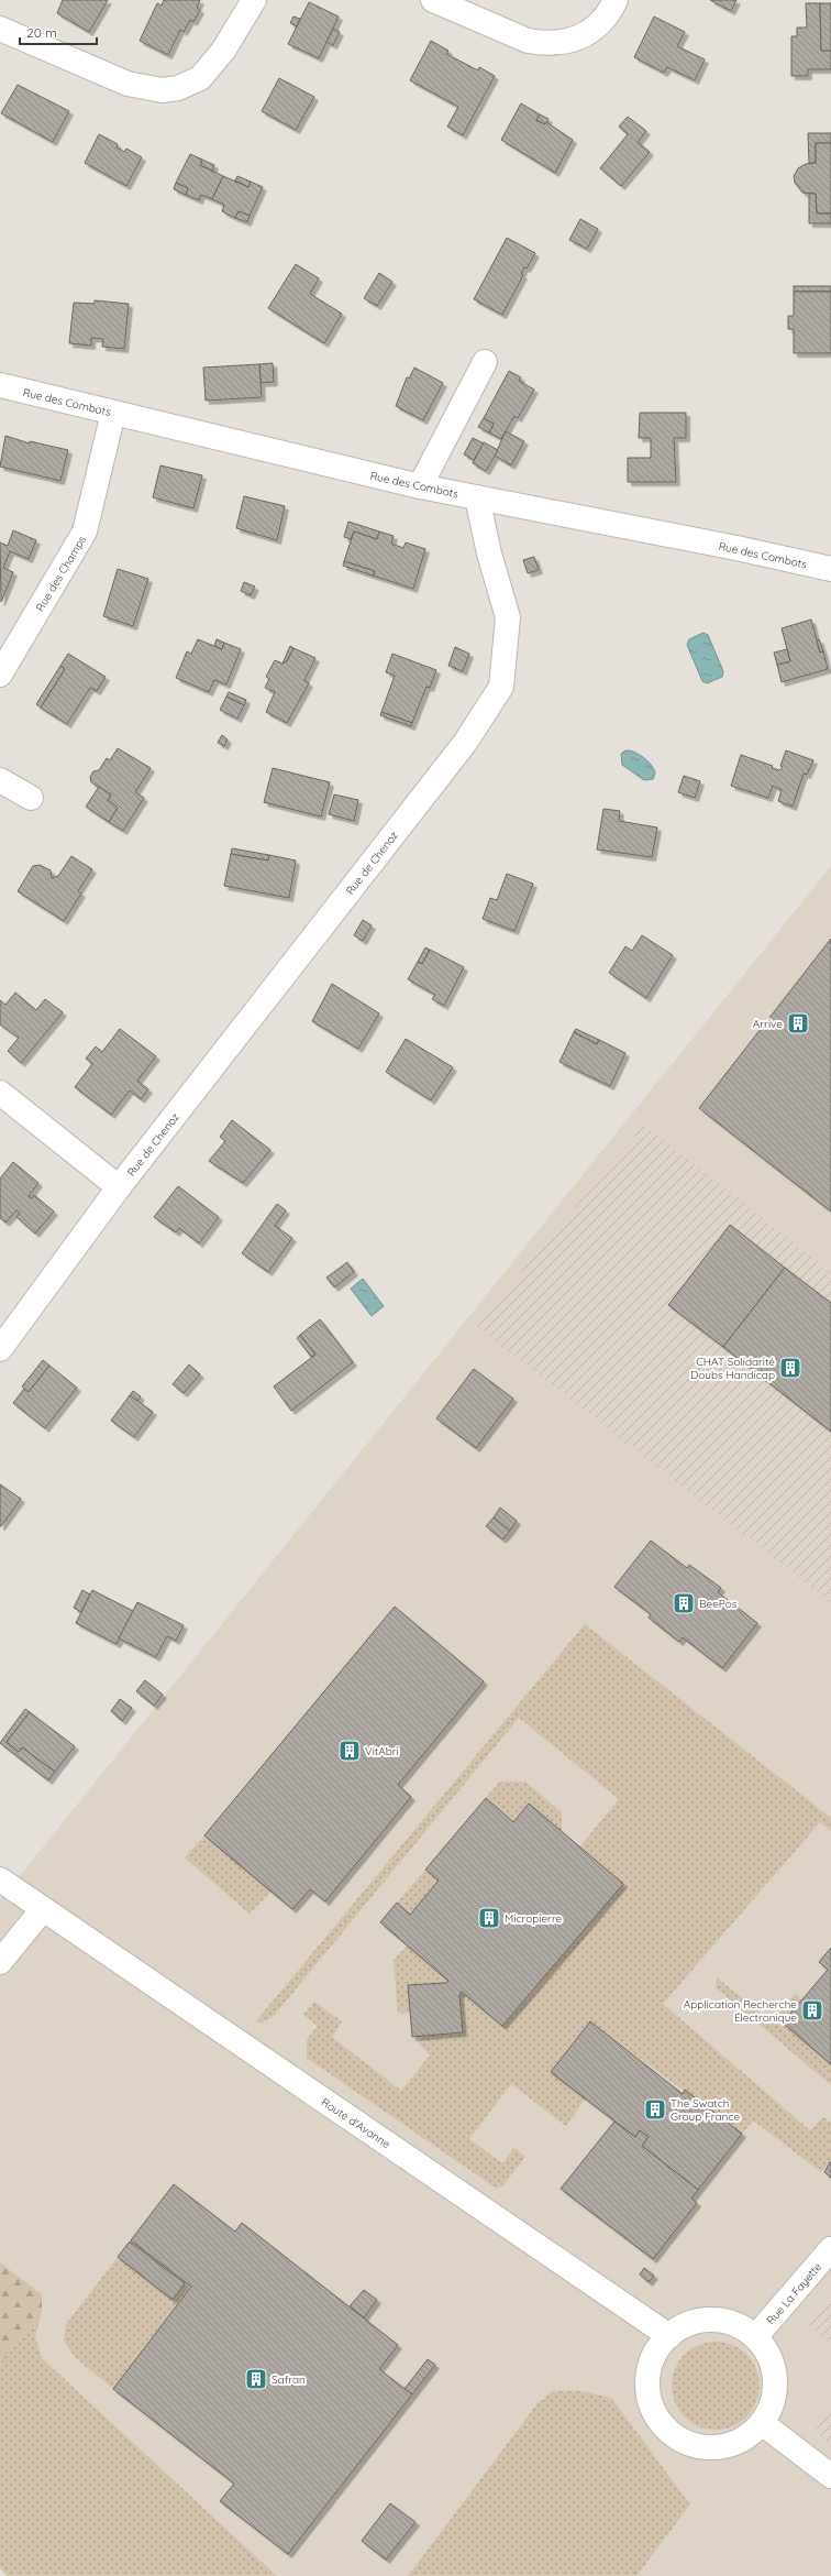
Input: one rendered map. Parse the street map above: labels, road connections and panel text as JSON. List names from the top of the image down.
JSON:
{
  "streets": {
    "street": [
      "Rue des Combots",
      "Rue des Champs",
      "Rue de Chenoz",
      "Route d'Avanne",
      "Rue La Fayette"
    ]
  },
  "crossings": [
    ["Rue des Combots", "Rue des Champs"],
    ["Rue des Combots", "Rue de Chenoz"],
    ["Route d'Avanne", "Rue La Fayette"]
  ],
  "places": {
    "building": [
      "Arrive",
      "CHAT Solidarité Doubs Handicap",
      "BeePos",
      "VitAbri",
      "Micropierre",
      "Application Recherche Électronique",
      "The Swatch Group France",
      "Safran"
    ]
  },
  "scale_bar": "20 m"
}
